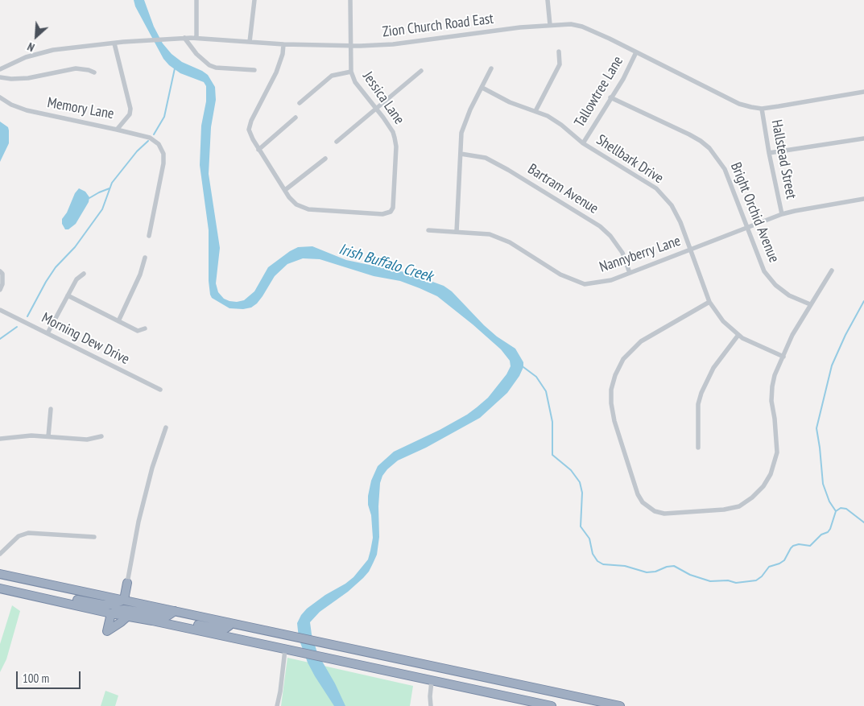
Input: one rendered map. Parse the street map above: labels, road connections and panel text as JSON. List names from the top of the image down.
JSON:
{
  "streets": {
    "street": [
      "Zion Church Road East",
      "Tallowtree Lane",
      "Jessica Lane",
      "Memory Lane",
      "Shellbark Drive",
      "Hallstead Street",
      "Bartram Avenue",
      "Bright Orchid Avenue",
      "Nannyberry Lane",
      "Morning Dew Drive"
    ]
  },
  "crossings": [
    ["Zion Church Road East", "Tallowtree Lane"],
    ["Zion Church Road East", "Jessica Lane"],
    ["Zion Church Road East", "Memory Lane"],
    ["Zion Church Road East", "Hallstead Street"],
    ["Tallowtree Lane", "Shellbark Drive"],
    ["Tallowtree Lane", "Bright Orchid Avenue"],
    ["Shellbark Drive", "Nannyberry Lane"],
    ["Hallstead Street", "Nannyberry Lane"],
    ["Bartram Avenue", "Nannyberry Lane"],
    ["Bright Orchid Avenue", "Nannyberry Lane"]
  ],
  "water": ["Irish Buffalo Creek"],
  "scale_bar": "100 m",
  "north": "bottom left"
}
